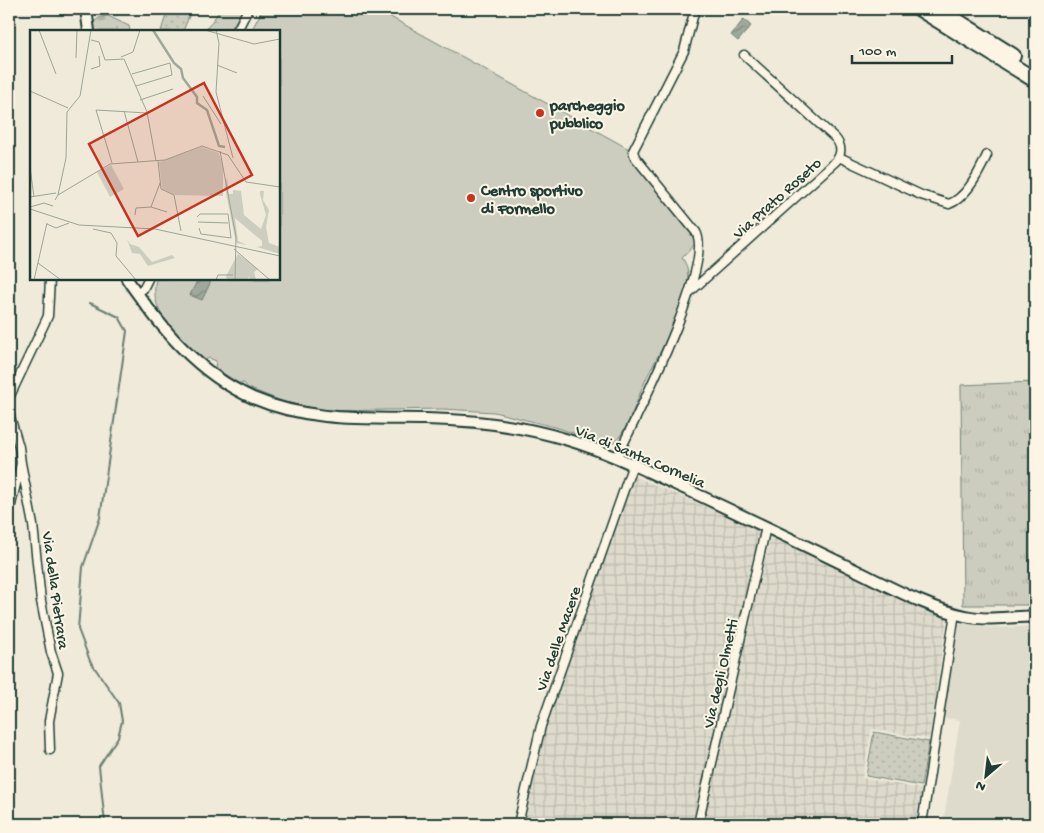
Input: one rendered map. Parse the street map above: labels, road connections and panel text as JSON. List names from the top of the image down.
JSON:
{
  "streets": {
    "street": [
      "Via Prato Roseto",
      "Via di Santa Cornelia",
      "Via della Pietrara",
      "Via delle Macere",
      "Via degli Olmetti"
    ]
  },
  "crossings": [
    ["Via Prato Roseto", "Via di Santa Cornelia"],
    ["Via di Santa Cornelia", "Via delle Macere"],
    ["Via di Santa Cornelia", "Via degli Olmetti"]
  ],
  "places": ["parcheggio pubblico", "Centro sportivo di Formello"],
  "scale_bar": "100 m",
  "north": "bottom left"
}
